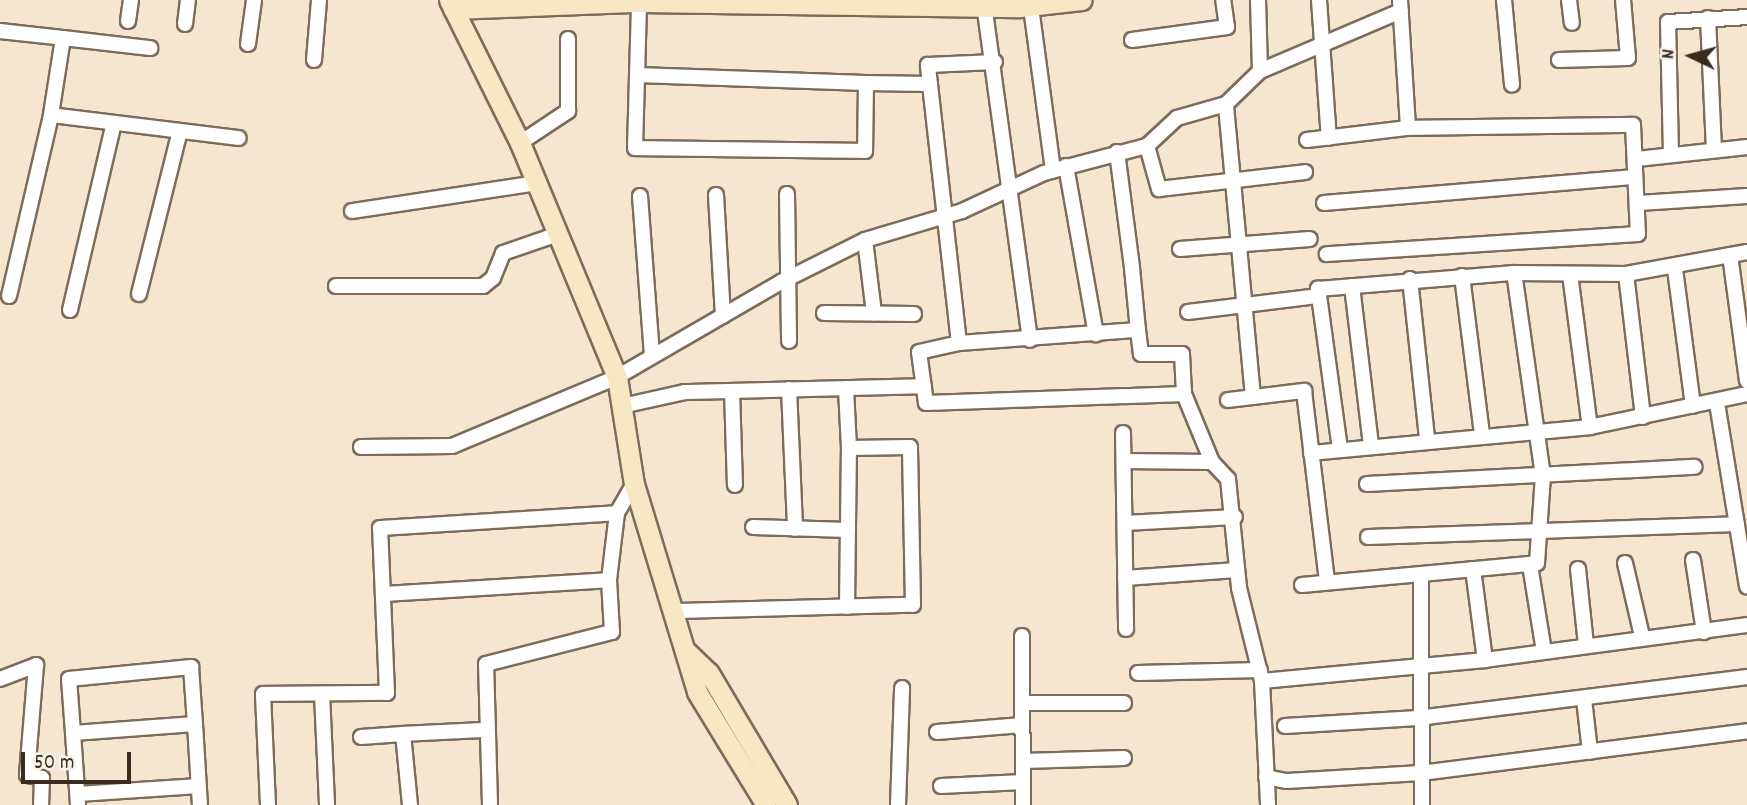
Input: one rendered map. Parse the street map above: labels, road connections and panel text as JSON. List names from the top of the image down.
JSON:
{
  "scale_bar": "50 m",
  "north": "left"
}
